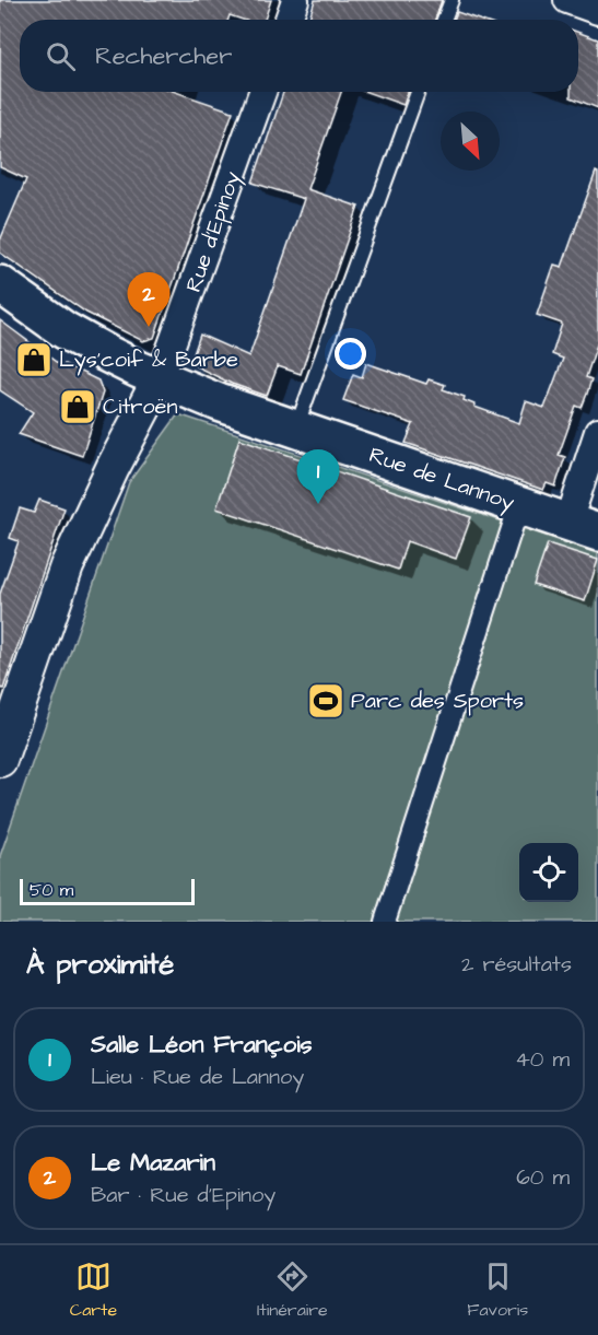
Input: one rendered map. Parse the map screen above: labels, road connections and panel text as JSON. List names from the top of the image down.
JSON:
{
  "streets": {
    "main road": ["Rue de Lannoy"],
    "street": ["Rue d'Epinoy"]
  },
  "crossings": [
    ["Rue d'Epinoy", "Rue de Lannoy"]
  ],
  "places": {
    "shop": ["Lys'coif & Barbe", "Citroën"],
    "sports": ["Parc des Sports"]
  },
  "scale_bar": "50 m",
  "north": "bottom right",
  "page": {
    "search": "Rechercher",
    "pins": ["2", "1"],
    "scale": "50 m",
    "heading": ["À proximité", "2 résultats"],
    "list": [
      {
        "mark": "1",
        "name": "Salle Léon François",
        "note": "Lieu · Rue de Lannoy",
        "value": "40 m"
      },
      {
        "mark": "2",
        "name": "Le Mazarin",
        "note": "Bar · Rue d'Epinoy",
        "value": "60 m"
      }
    ],
    "nav": ["Carte", "Itinéraire", "Favoris"]
  }
}
